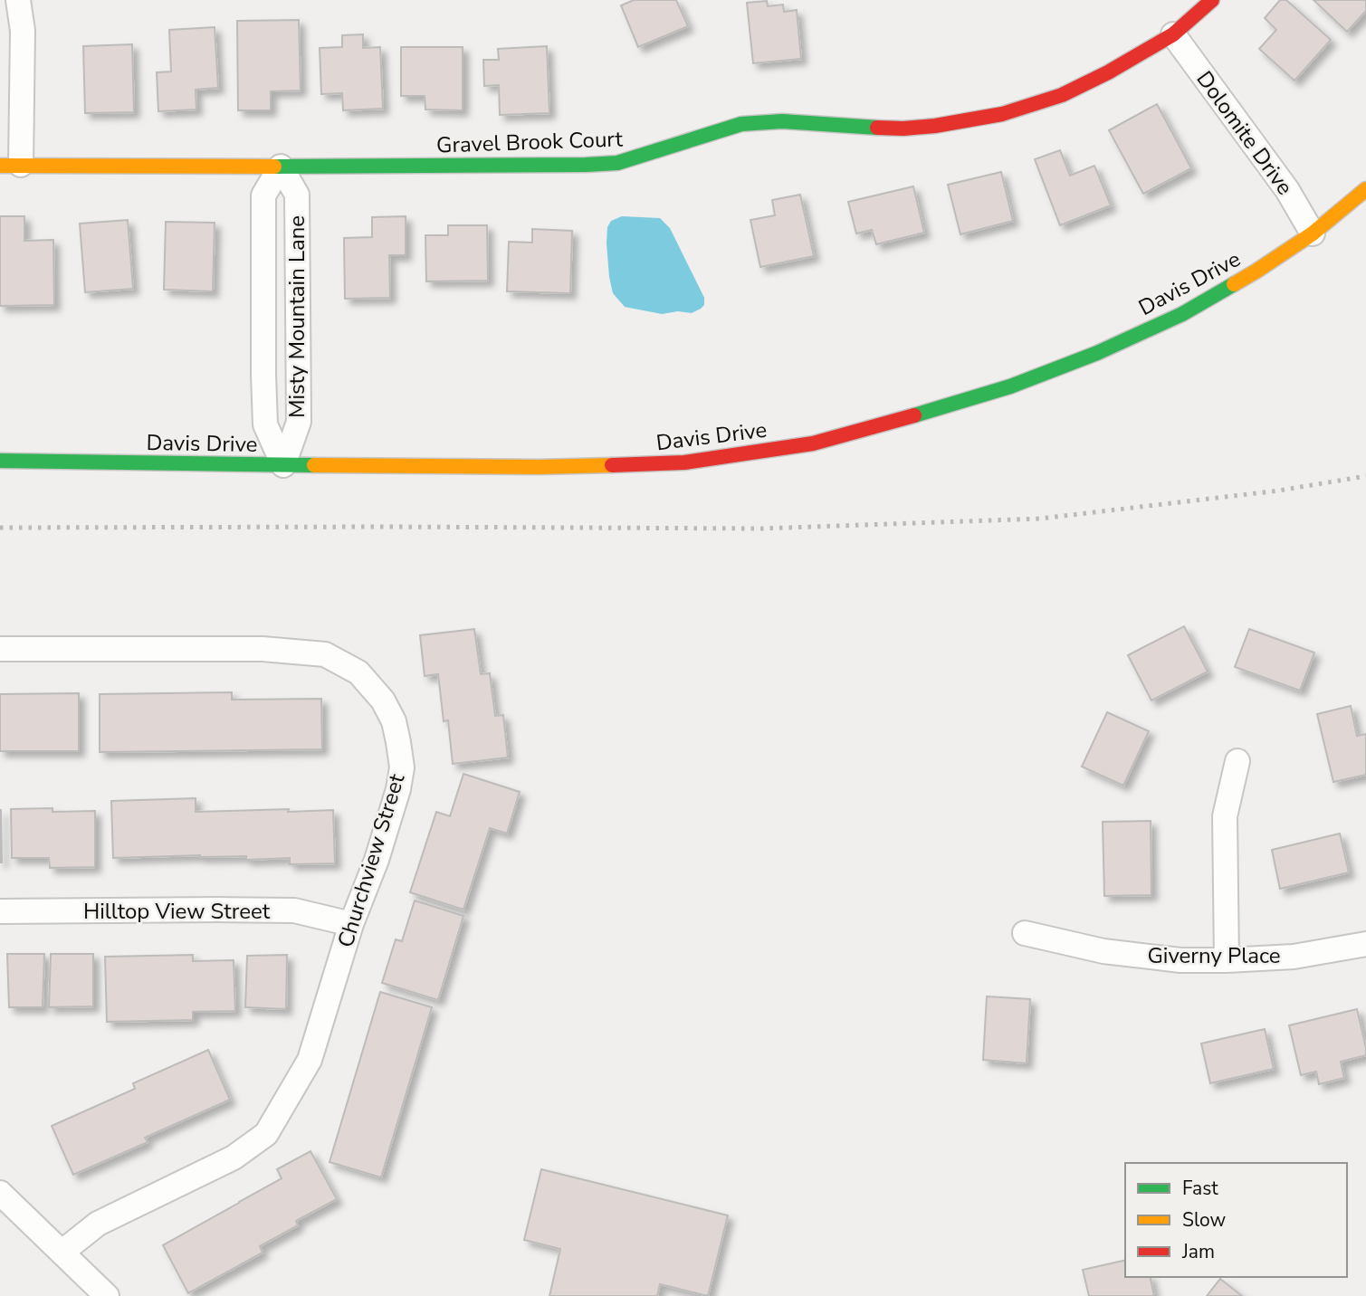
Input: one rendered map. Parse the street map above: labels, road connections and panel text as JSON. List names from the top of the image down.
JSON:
{
  "streets": {
    "main road": ["Gravel Brook Court", "Davis Drive"],
    "street": [
      "Dolomite Drive",
      "Misty Mountain Lane",
      "Churchview Street",
      "Hilltop View Street",
      "Giverny Place"
    ]
  },
  "crossings": [
    ["Dolomite Drive", "Gravel Brook Court"],
    ["Dolomite Drive", "Davis Drive"],
    ["Gravel Brook Court", "Misty Mountain Lane"],
    ["Davis Drive", "Misty Mountain Lane"],
    ["Churchview Street", "Hilltop View Street"]
  ],
  "legend": ["Fast", "Slow", "Jam"]
}
